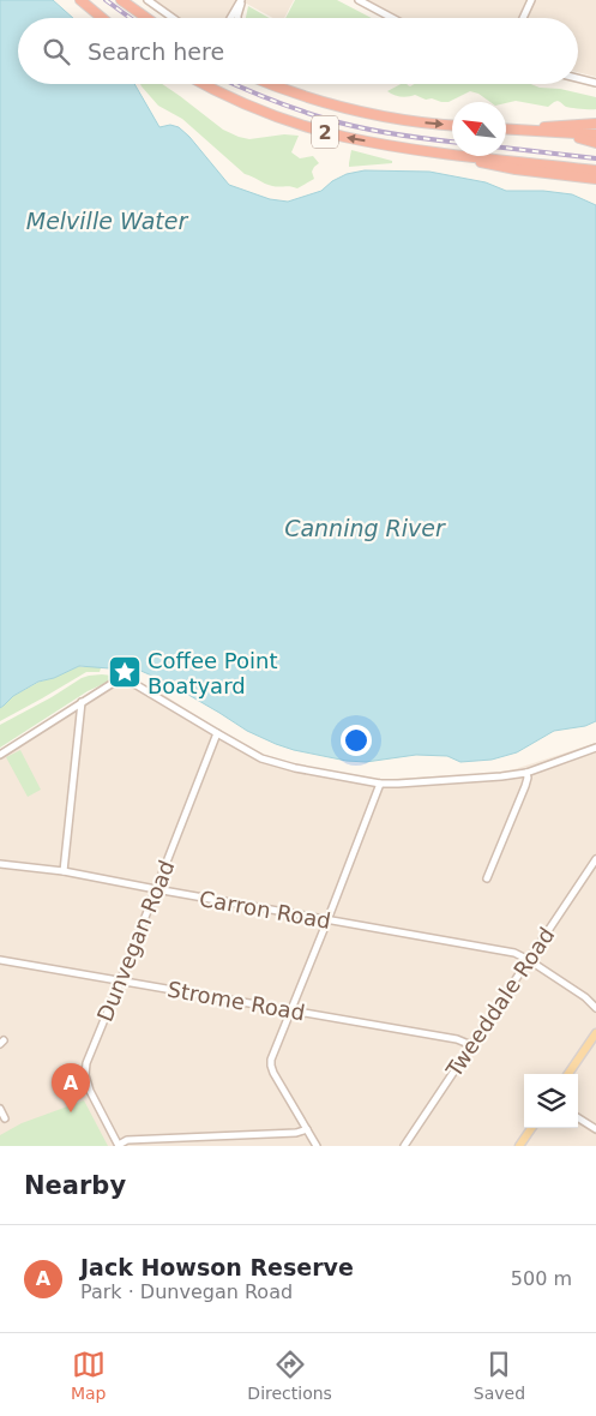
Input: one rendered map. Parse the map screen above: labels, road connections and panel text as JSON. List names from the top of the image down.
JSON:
{
  "streets": {
    "highway": ["2"],
    "street": [
      "Carron Road",
      "Dunvegan Road",
      "Strome Road",
      "Tweeddale Road"
    ]
  },
  "crossings": [
    ["Carron Road", "Dunvegan Road"],
    ["Carron Road", "Tweeddale Road"],
    ["Dunvegan Road", "Strome Road"],
    ["Strome Road", "Tweeddale Road"]
  ],
  "water": ["Melville Water", "Canning River"],
  "places": {
    "place": ["Coffee Point Boatyard"]
  },
  "north": "top left",
  "page": {
    "search": "Search here",
    "pins": "A",
    "heading": "Nearby",
    "list": [
      {
        "mark": "A",
        "name": "Jack Howson Reserve",
        "note": "Park · Dunvegan Road",
        "value": "500 m"
      }
    ],
    "nav": ["Map", "Directions", "Saved"]
  }
}
